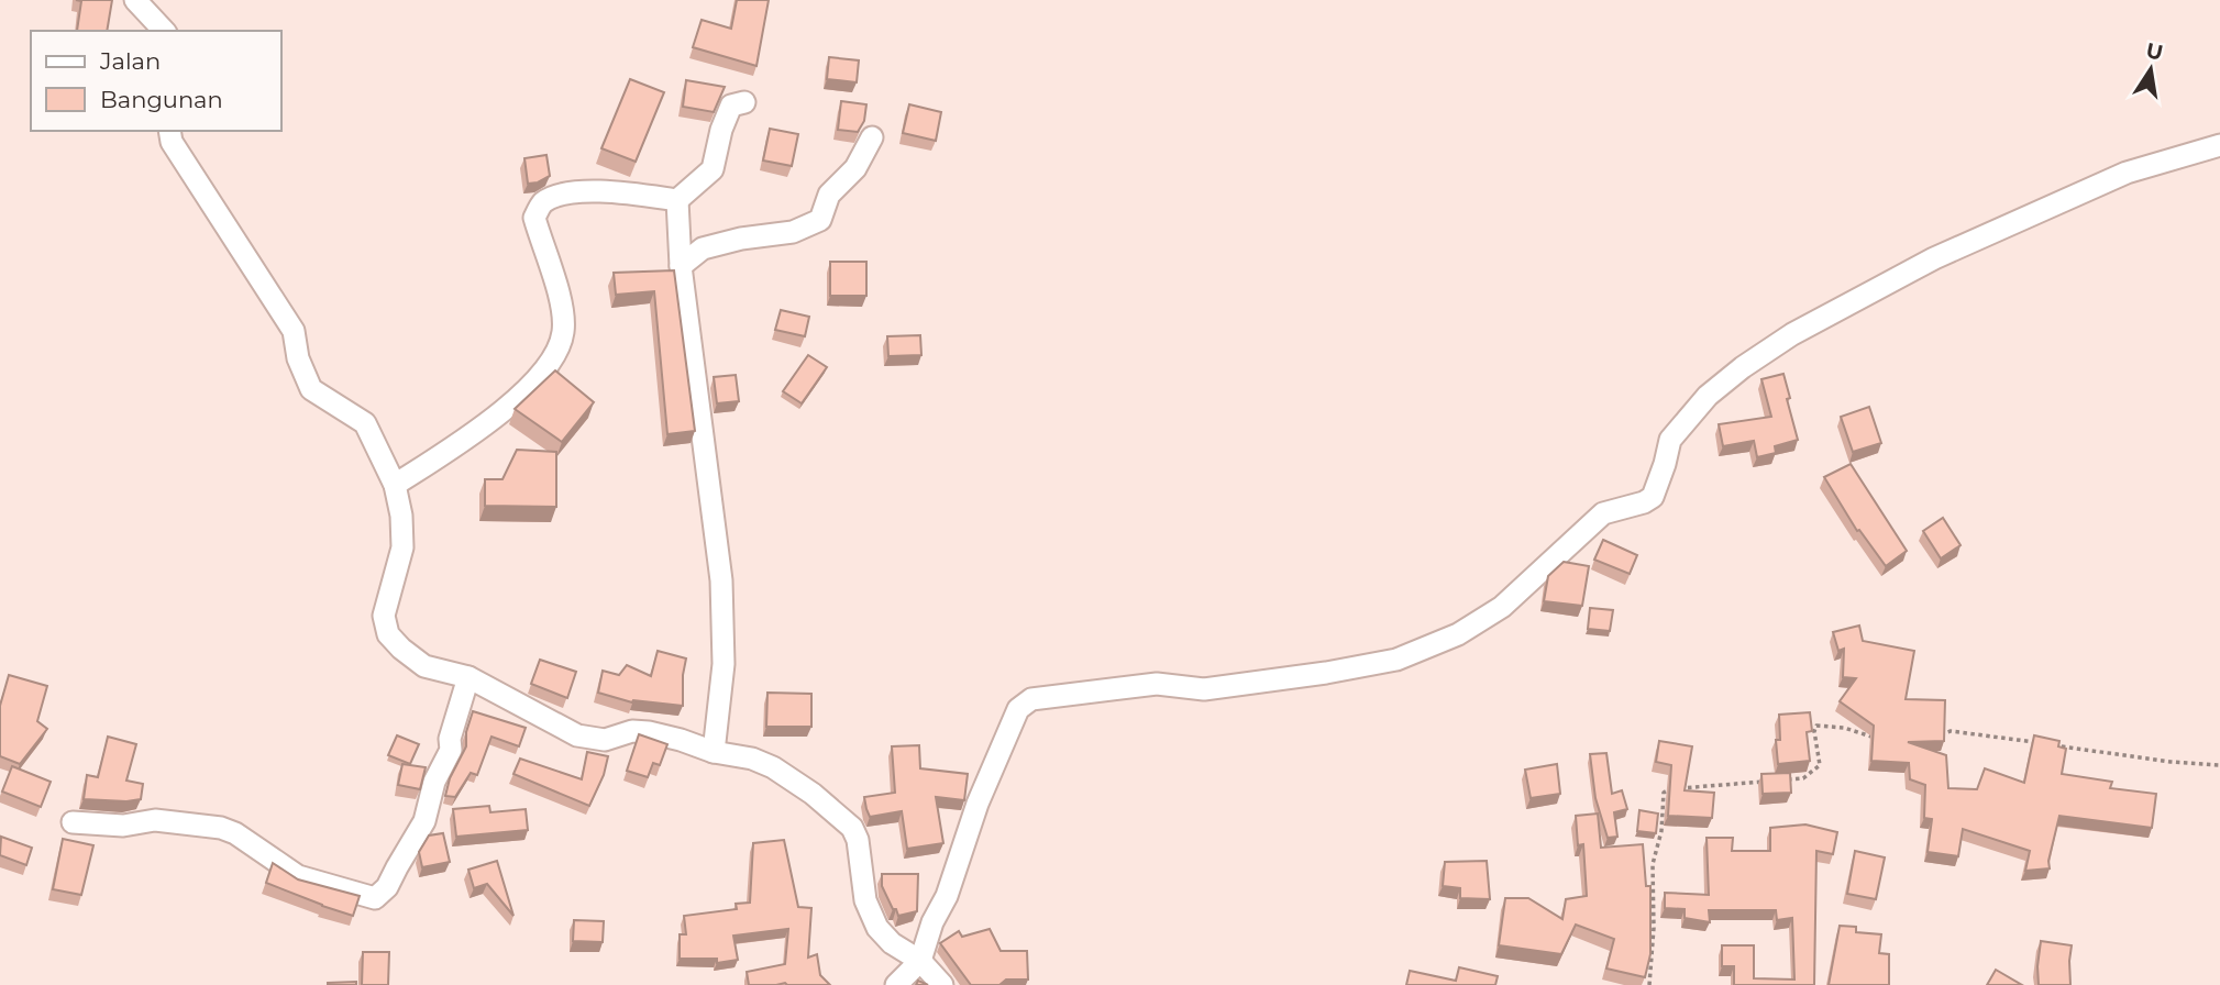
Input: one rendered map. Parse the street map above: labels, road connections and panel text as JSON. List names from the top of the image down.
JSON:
{
  "legend": ["Jalan", "Bangunan"],
  "north": "top"
}
